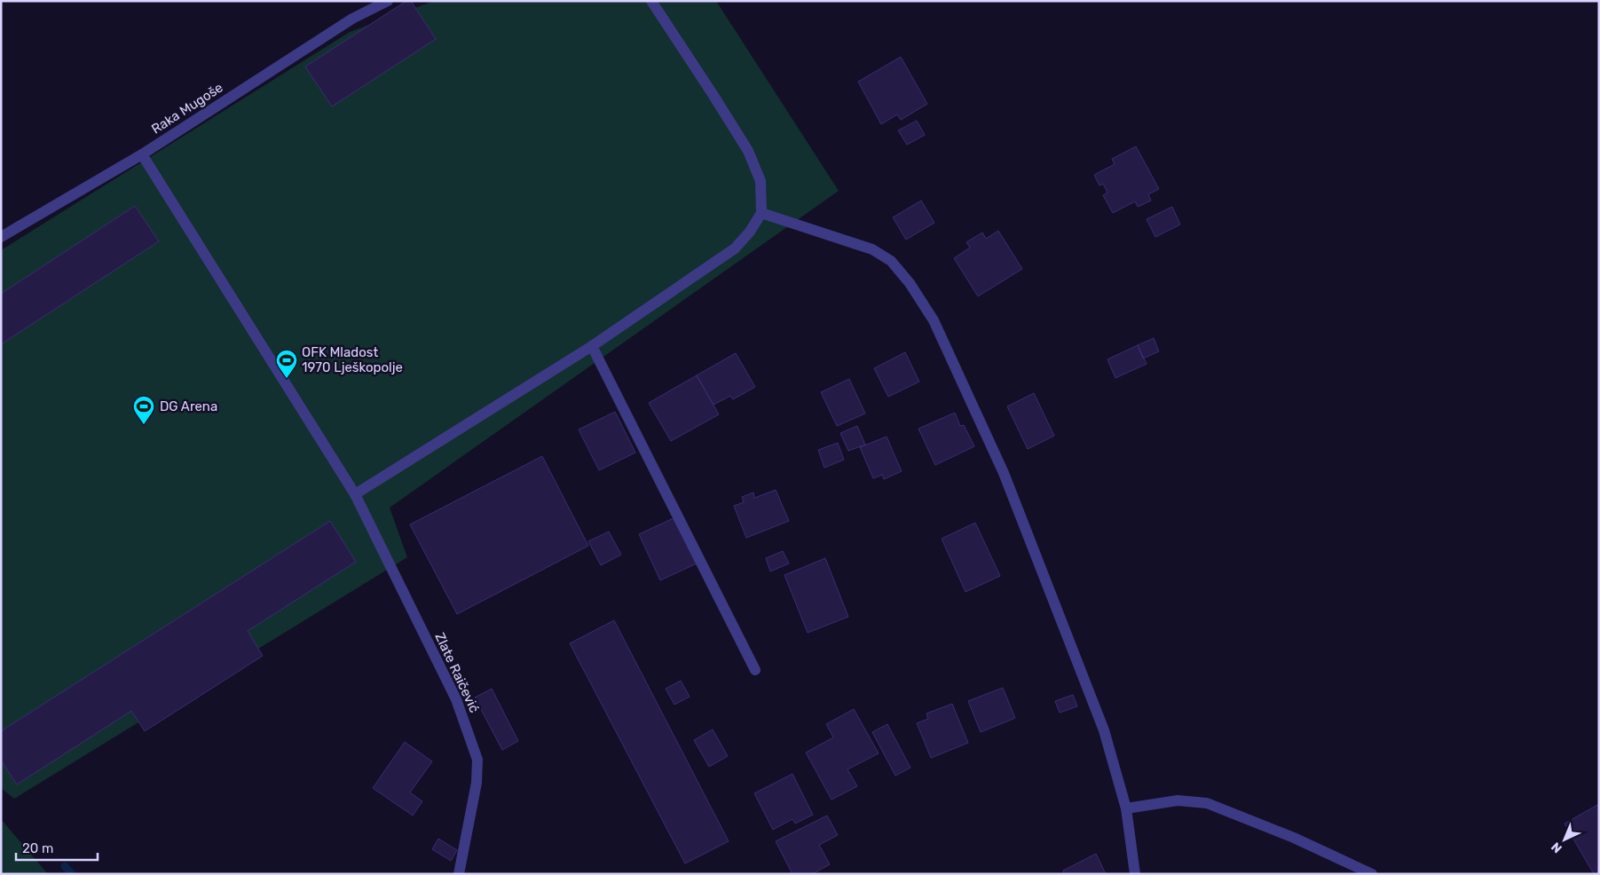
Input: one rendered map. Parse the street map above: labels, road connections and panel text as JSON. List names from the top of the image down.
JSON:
{
  "streets": {
    "street": ["Raka Mugoše", "Zlate Raičević"]
  },
  "crossings": [
    ["Raka Mugoše", "Zlate Raičević"]
  ],
  "places": {
    "sports": ["OFK Mladost 1970 Lješkopolje", "DG Arena"]
  },
  "scale_bar": "20 m",
  "north": "bottom left"
}
